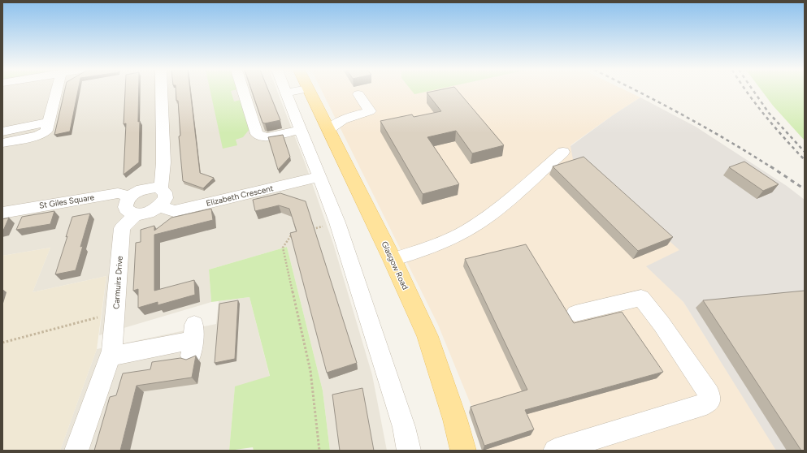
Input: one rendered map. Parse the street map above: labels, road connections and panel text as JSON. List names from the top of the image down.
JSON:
{
  "streets": {
    "main road": ["Glasgow Road"],
    "street": ["Elizabeth Crescent", "St Giles Square", "Carmuirs Drive"]
  },
  "crossings": [
    ["Elizabeth Crescent", "St Giles Square"],
    ["Elizabeth Crescent", "Carmuirs Drive"],
    ["St Giles Square", "Carmuirs Drive"]
  ]
}
